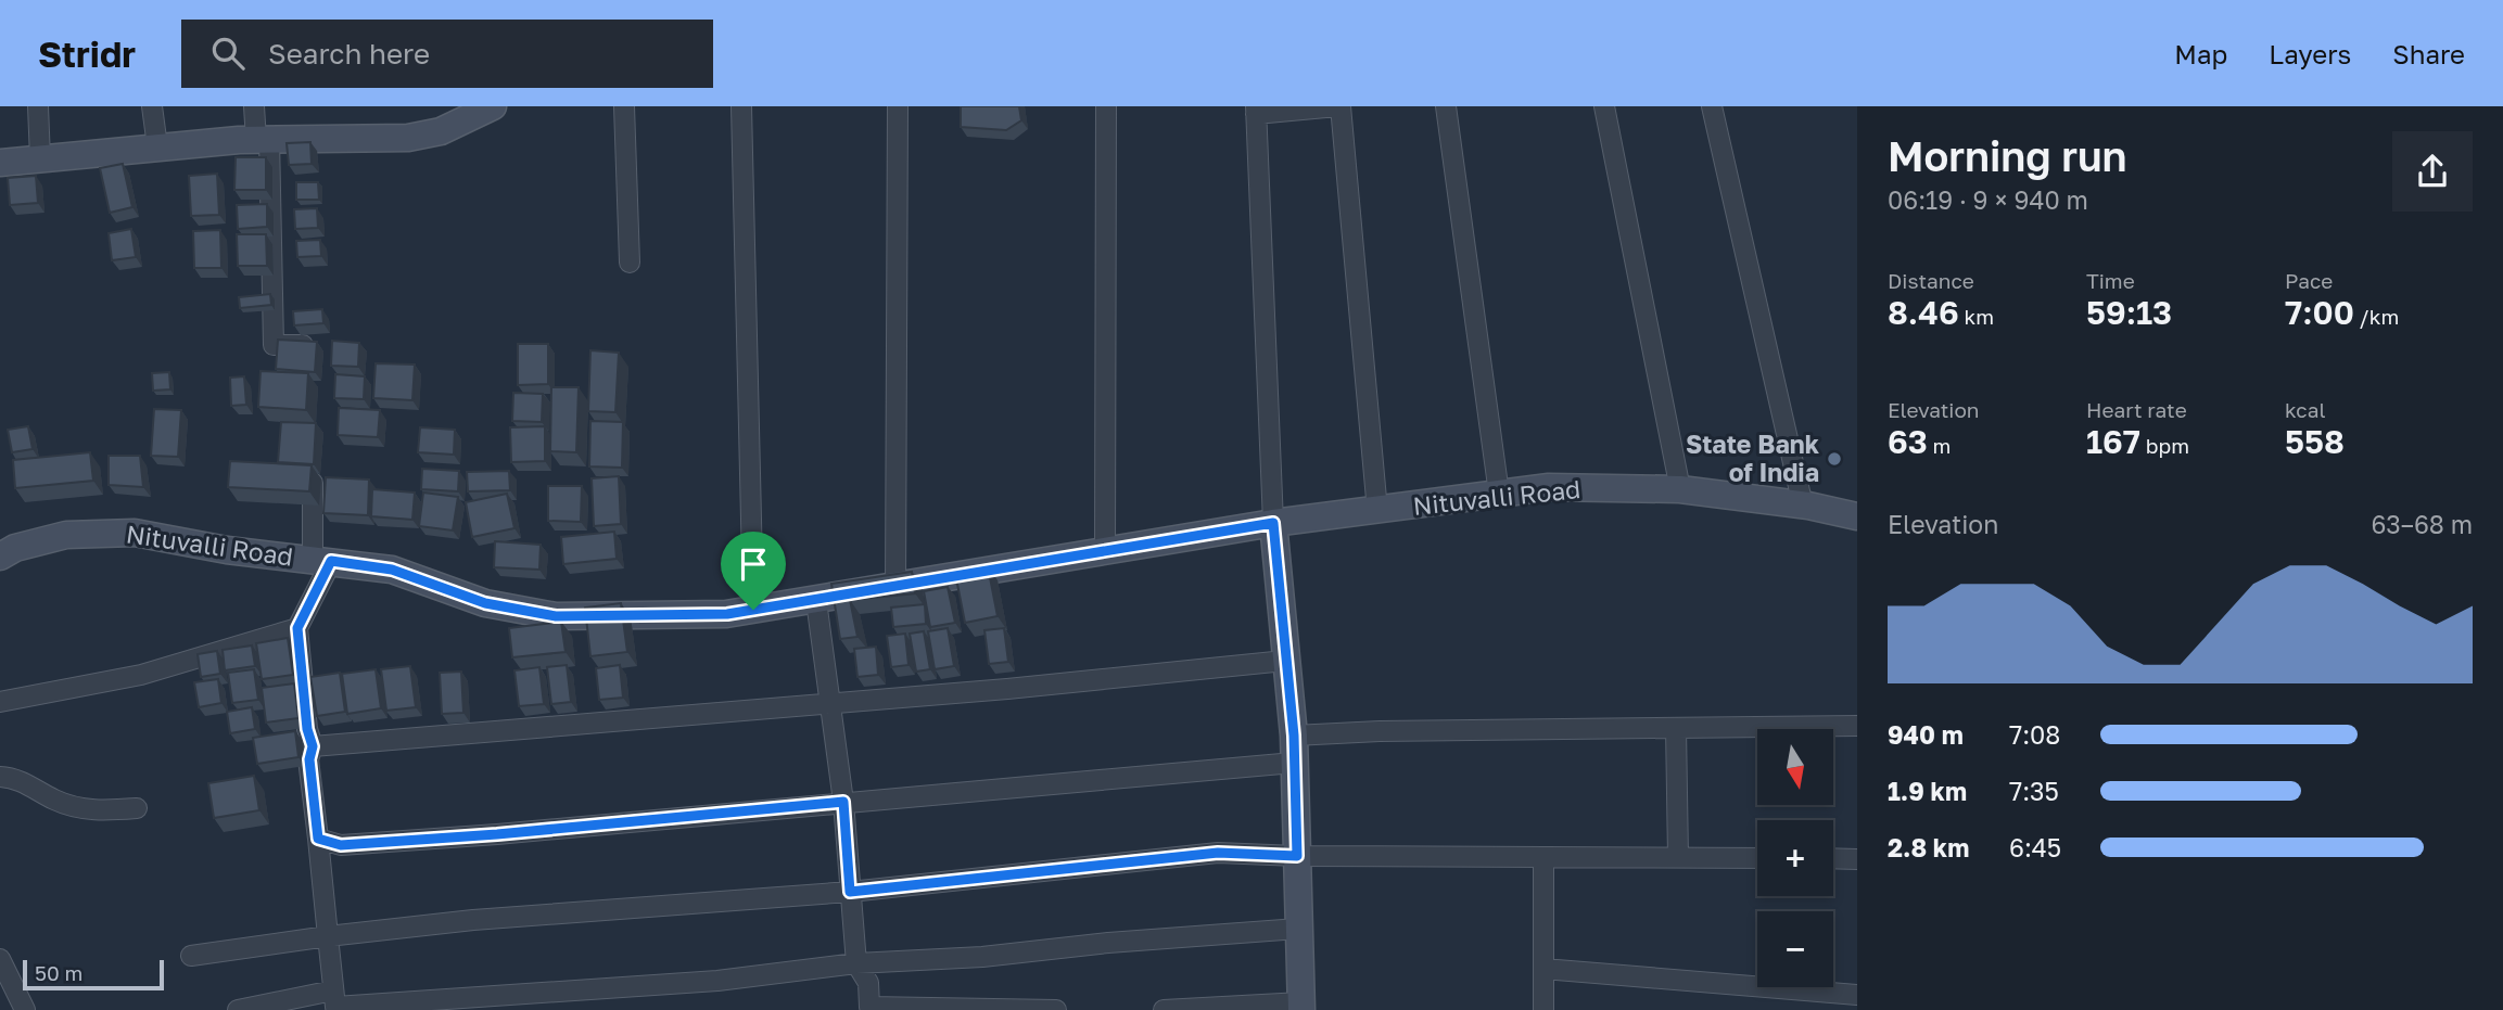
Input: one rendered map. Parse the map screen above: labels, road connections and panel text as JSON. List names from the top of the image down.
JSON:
{
  "streets": {
    "street": ["Nituvalli Road"]
  },
  "places": ["State Bank of India"],
  "scale_bar": "50 m",
  "north": "bottom",
  "page": {
    "header": "Stridr",
    "search": "Search here",
    "nav": ["Map", "Layers", "Share"],
    "heading": ["Morning run", "06:19 · 9 × 940 m"],
    "stats": [
      ["Distance", "8.46 km"],
      ["Time", "59:13"],
      ["Pace", "7:00 /km"],
      ["Elevation", "63 m"],
      ["Heart rate", "167 bpm"],
      ["kcal", "558"]
    ],
    "chart": ["Elevation", "63–68 m"],
    "list": [
      {
        "name": "940 m",
        "note": "7:08"
      },
      {
        "name": "1.9 km",
        "note": "7:35"
      },
      {
        "name": "2.8 km",
        "note": "6:45"
      }
    ],
    "map_buttons": ["+", "−"],
    "scale": "50 m"
  }
}
